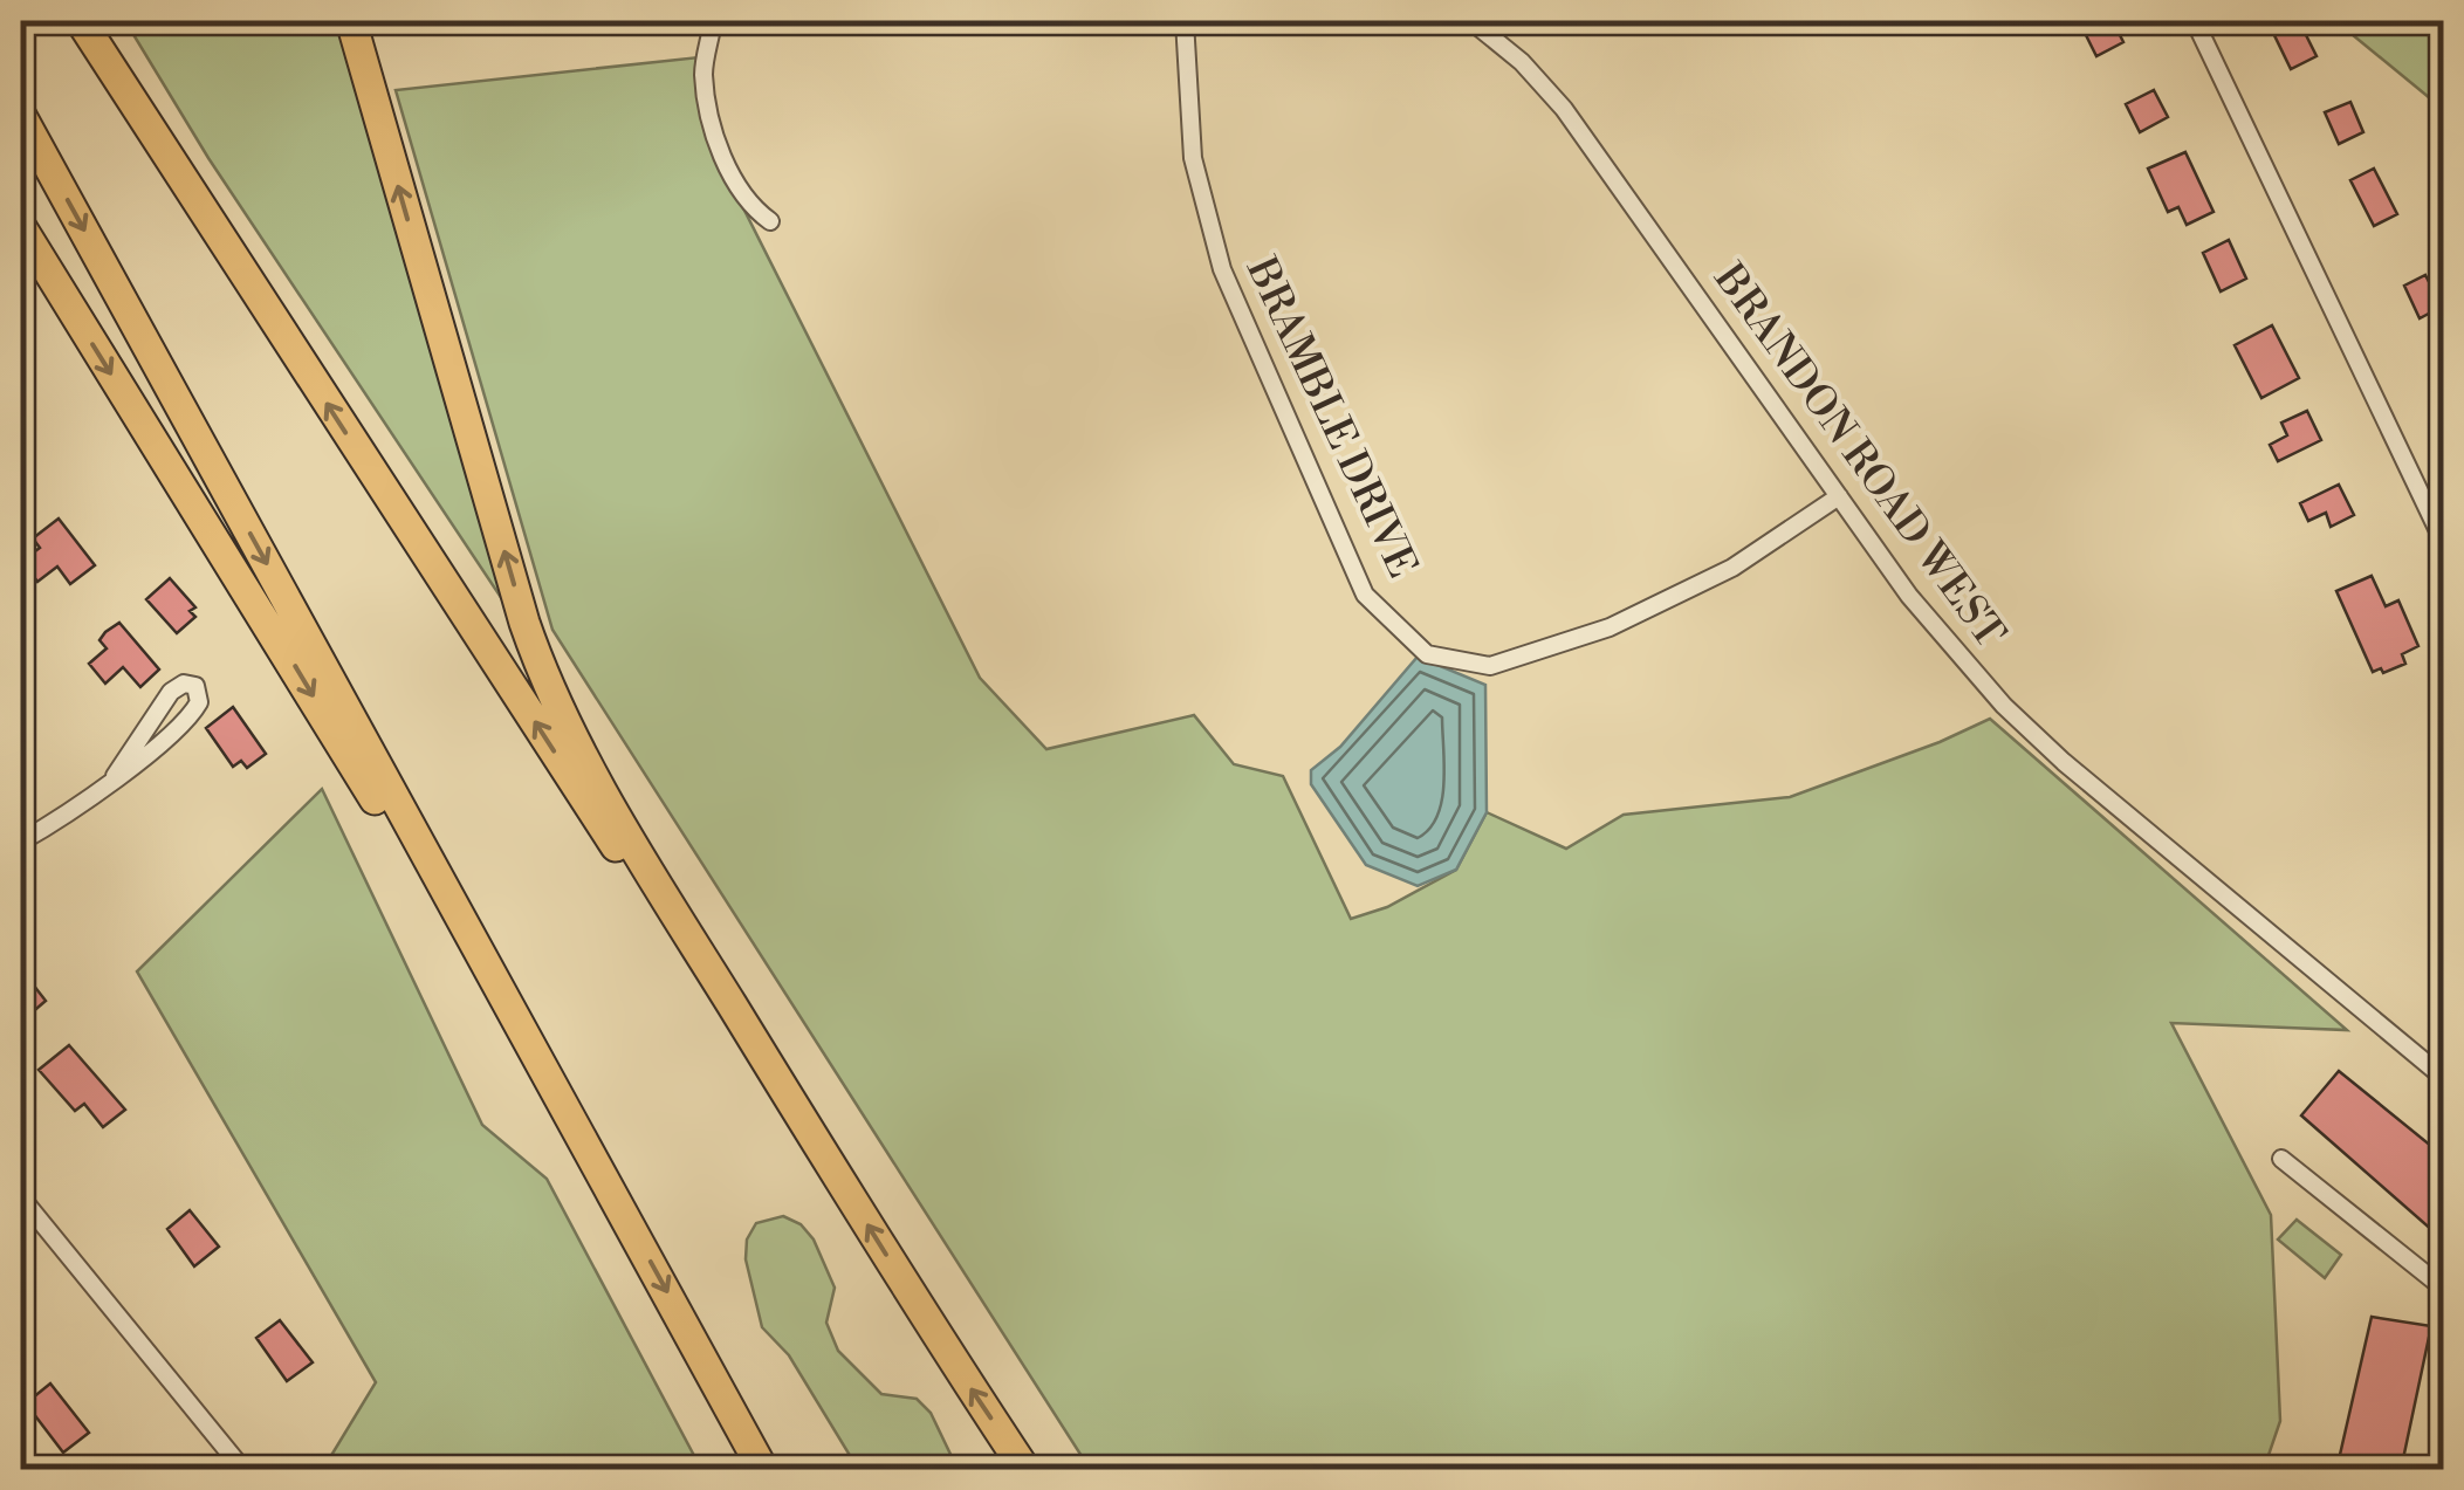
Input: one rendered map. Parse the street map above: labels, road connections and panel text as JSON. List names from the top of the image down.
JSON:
{
  "streets": {
    "street": ["BRAMBLE DRIVE", "BRANDON ROAD WEST"]
  },
  "crossings": [
    ["BRAMBLE DRIVE", "BRANDON ROAD WEST"]
  ]
}
